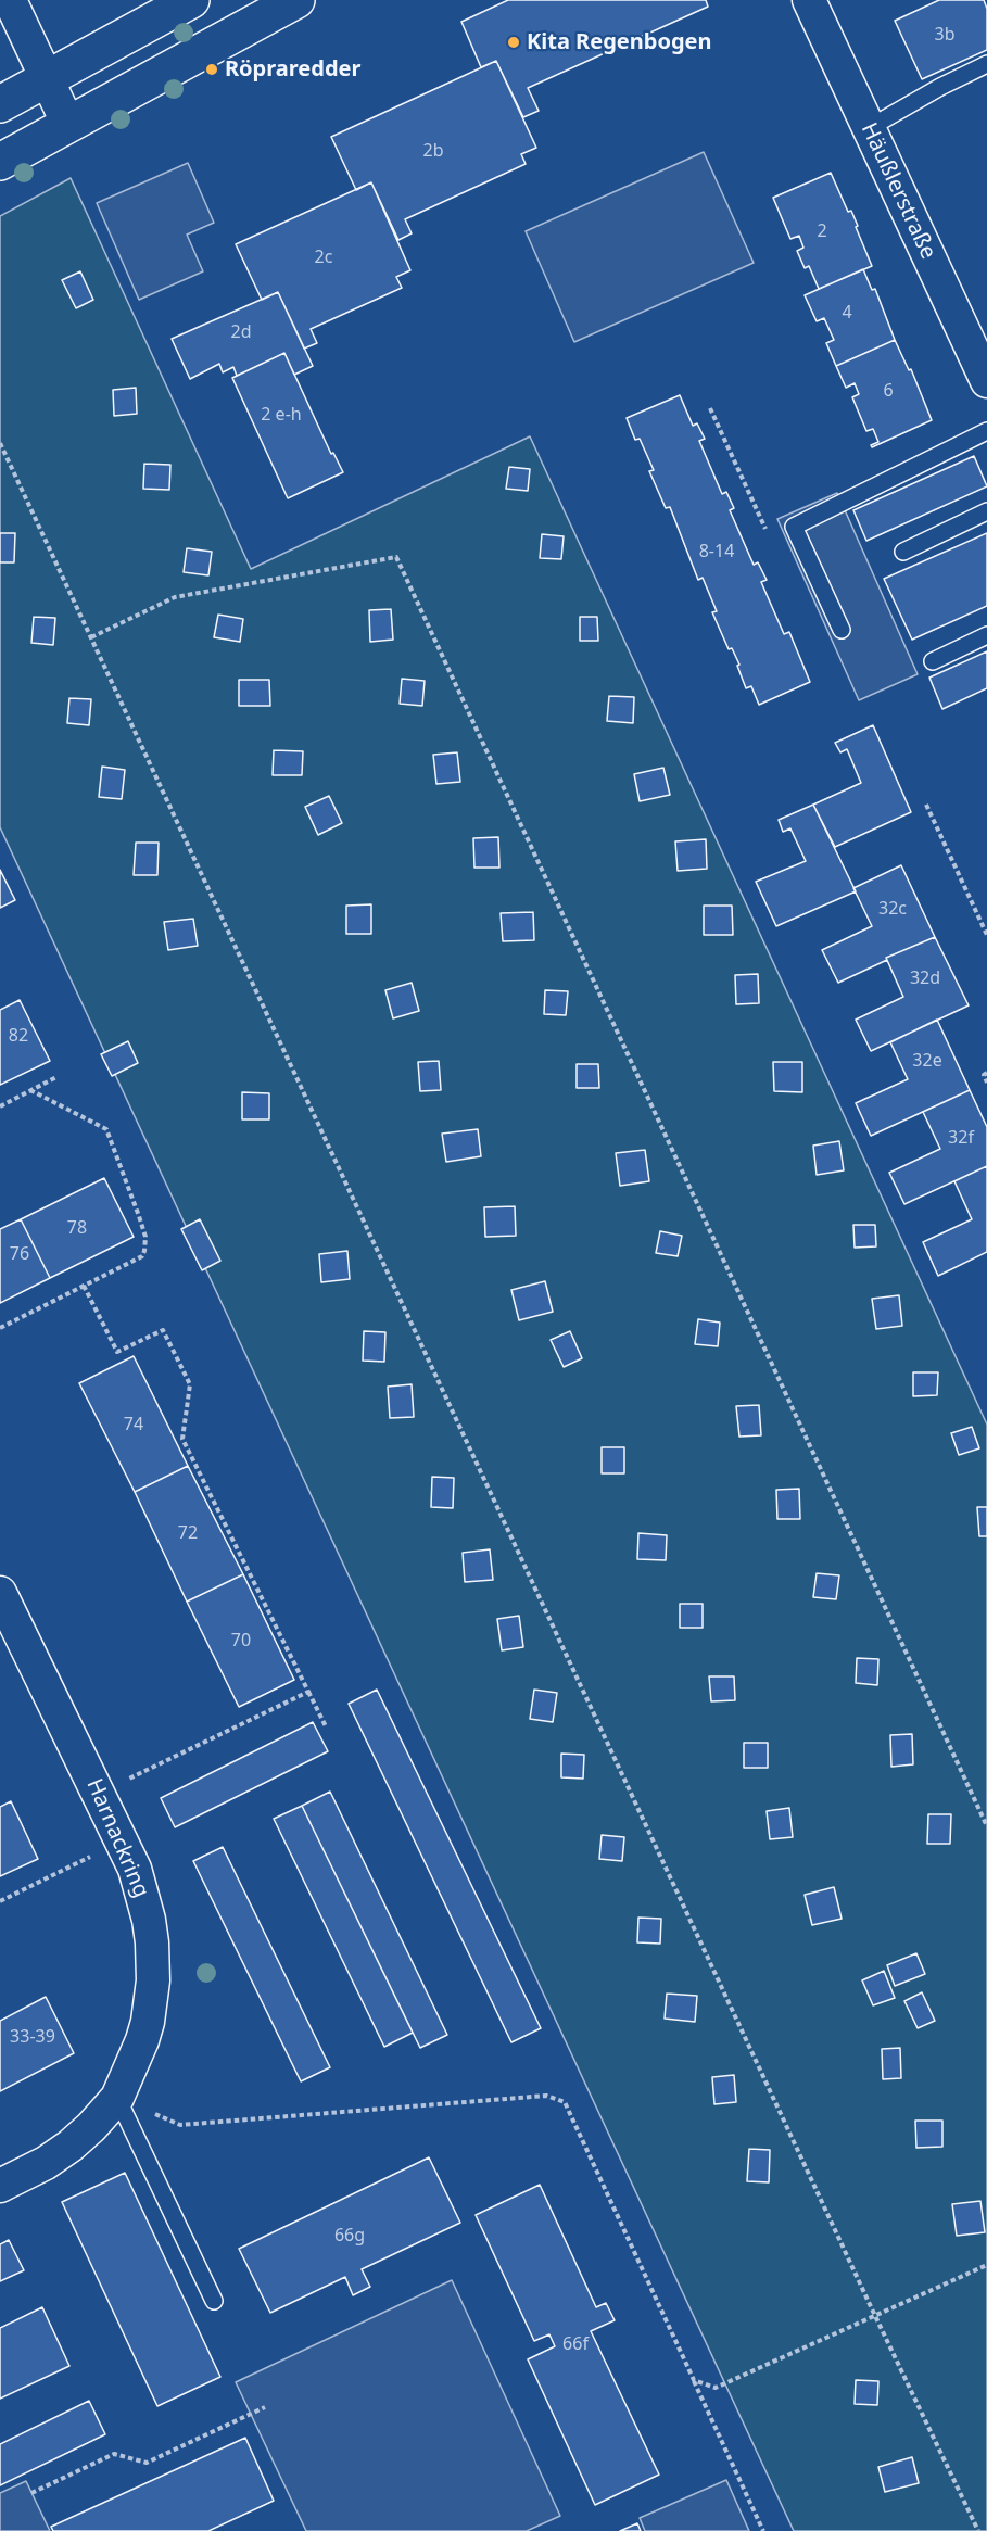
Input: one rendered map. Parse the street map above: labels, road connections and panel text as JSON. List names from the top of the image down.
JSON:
{
  "streets": {
    "street": ["Häußlerstraße", "Harnackring"]
  },
  "places": ["Kita Regenbogen", "Röpraredder"],
  "house_numbers": [
    "3b",
    "2b",
    "2",
    "2c",
    "4",
    "2d",
    "6",
    "2 e-h",
    "8-14",
    "32c",
    "32d",
    "82",
    "32e",
    "32f",
    "78",
    "76",
    "74",
    "72",
    "70",
    "33-39",
    "66g",
    "66f"
  ]
}
